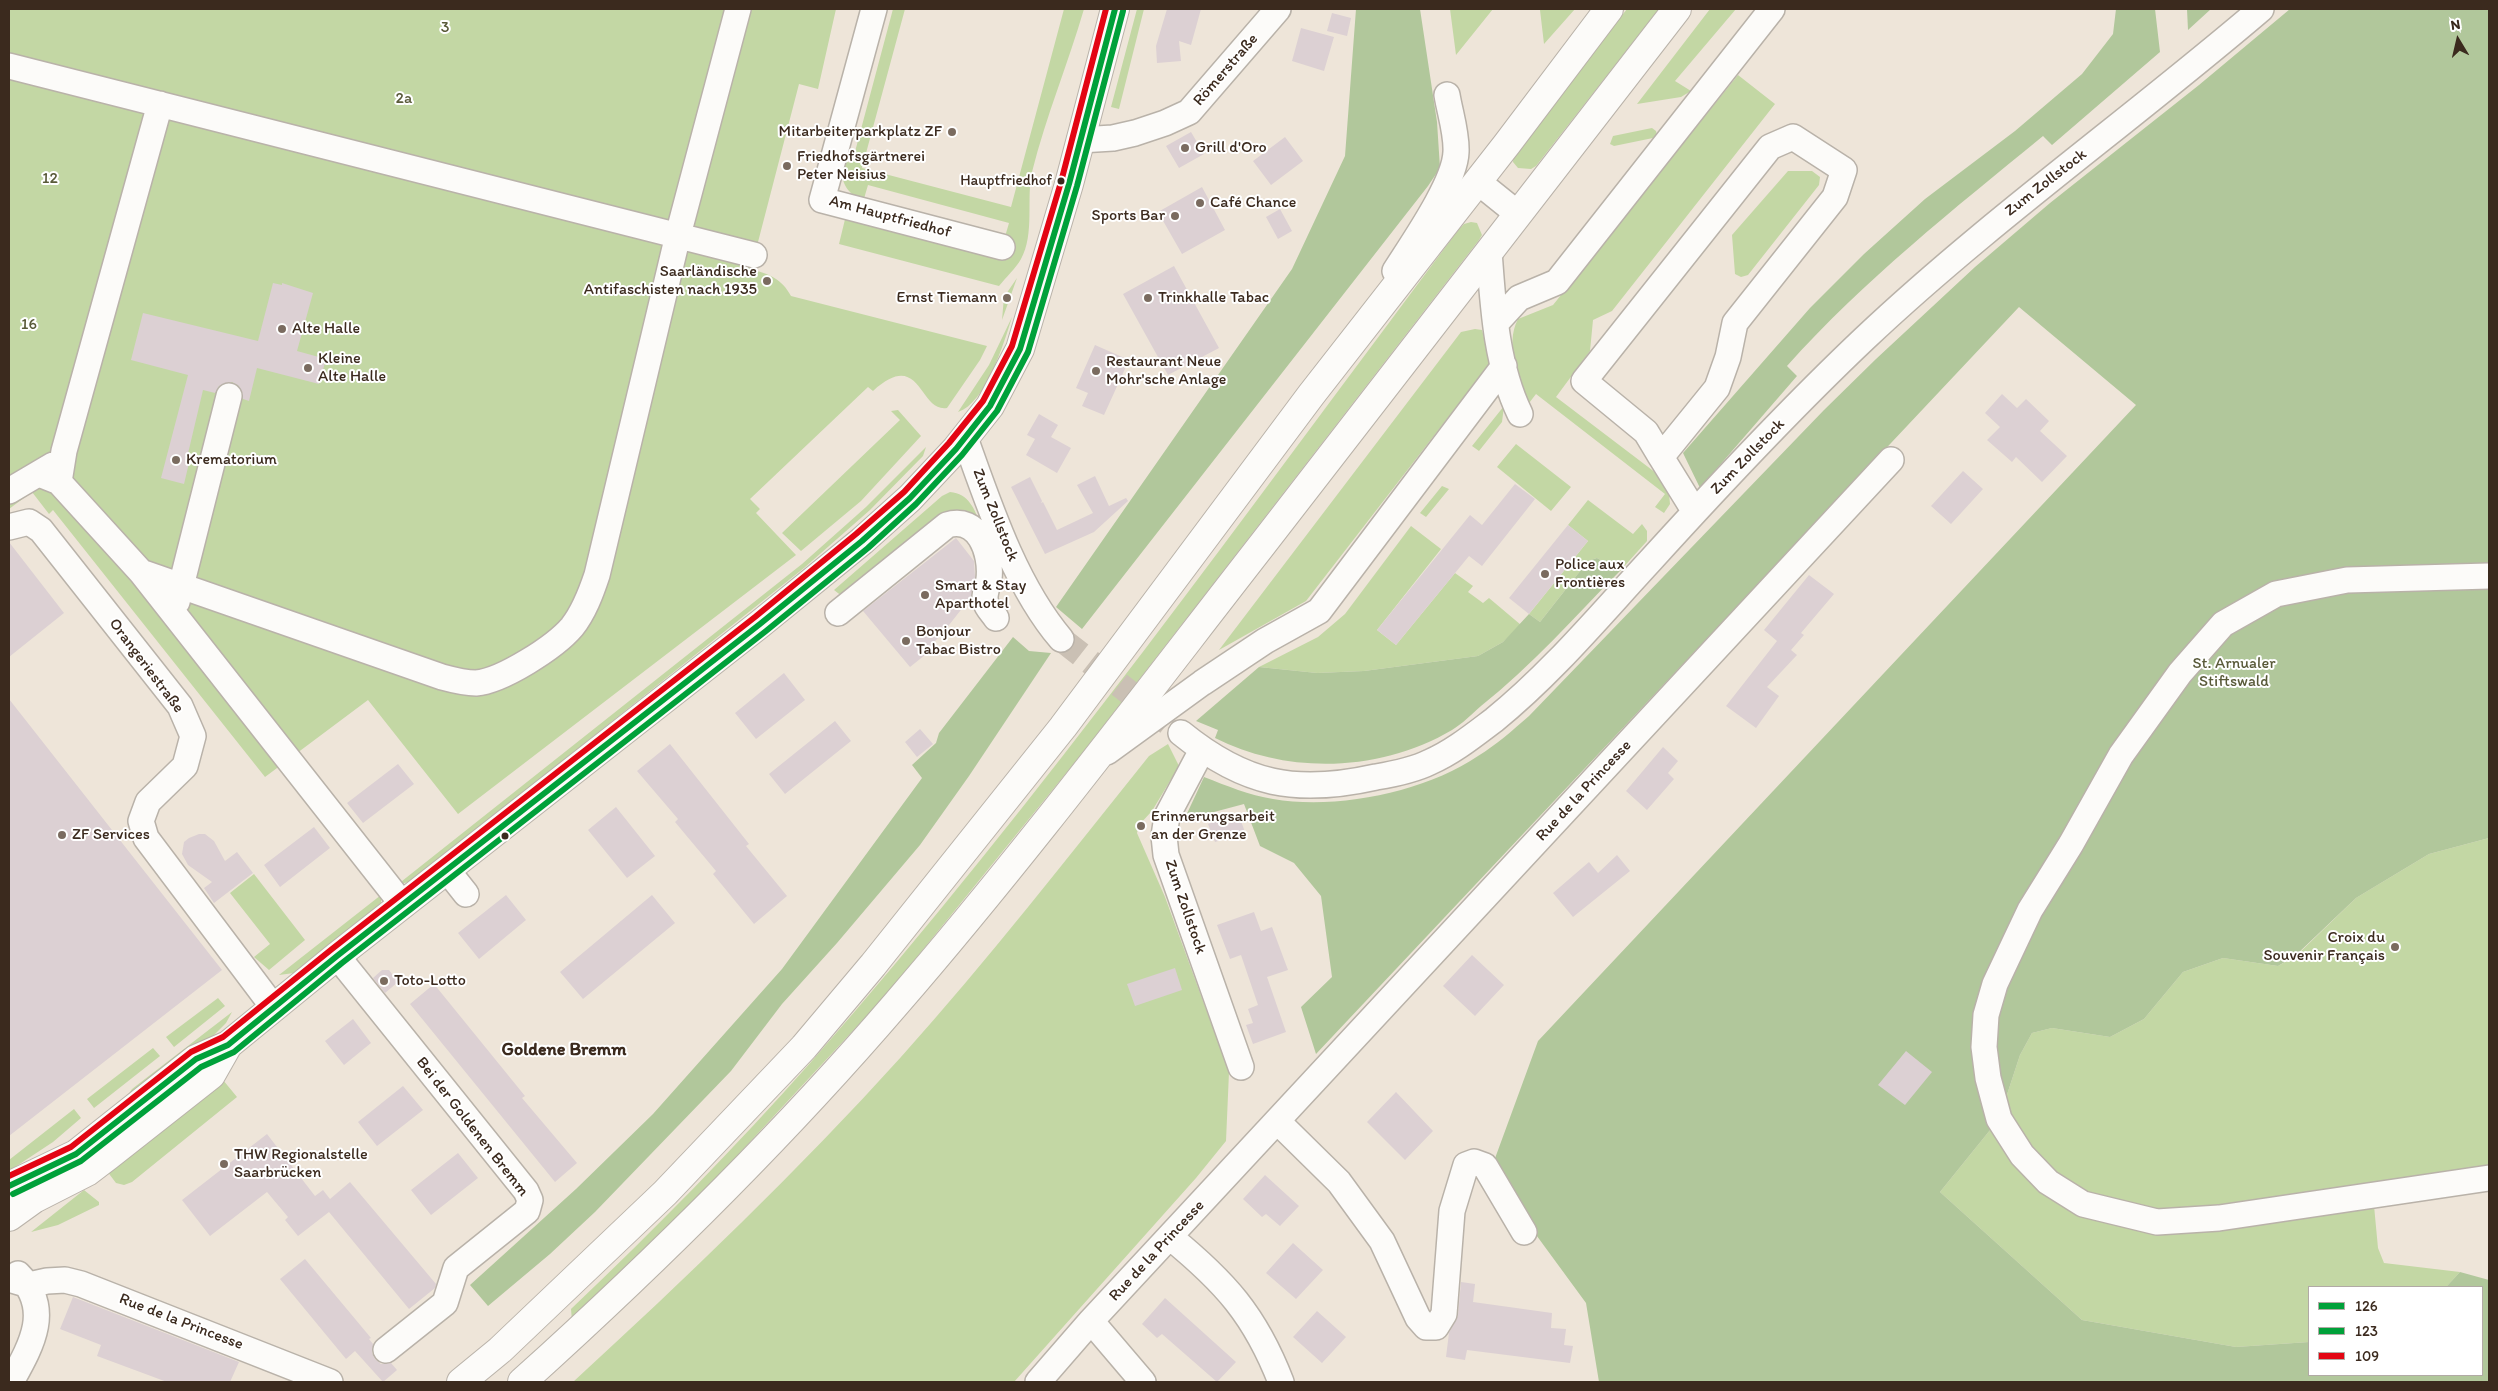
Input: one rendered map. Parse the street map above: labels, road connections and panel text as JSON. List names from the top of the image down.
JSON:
{
  "streets": {
    "street": [
      "Römerstraße",
      "Zum Zollstock",
      "Am Hauptfriedhof",
      "Orangeriestraße",
      "Rue de la Princesse",
      "Bei der Goldenen Bremm"
    ]
  },
  "districts": ["Goldene Bremm"],
  "parks": [
    "3",
    "2a",
    "12",
    "16",
    "St. Arnualer Stiftswald"
  ],
  "places": [
    "Mitarbeiterparkplatz ZF",
    "Grill d'Oro",
    "Friedhofsgärtnerei Peter Neisius",
    "Hauptfriedhof",
    "Café Chance",
    "Sports Bar",
    "Saarländische Antifaschisten nach 1935",
    "Ernst Tiemann",
    "Trinkhalle Tabac",
    "Alte Halle",
    "Kleine Alte Halle",
    "Restaurant Neue Mohr'sche Anlage",
    "Krematorium",
    "Police aux Frontières",
    "Smart & Stay Aparthotel",
    "Bonjour Tabac Bistro",
    "Erinnerungsarbeit an der Grenze",
    "ZF Services",
    "Croix du Souvenir Français",
    "Toto-Lotto",
    "THW Regionalstelle Saarbrücken"
  ],
  "lines": ["transit line 126", "transit line 109", "transit line 123"],
  "legend": ["126", "123", "109"],
  "north": "top"
}
